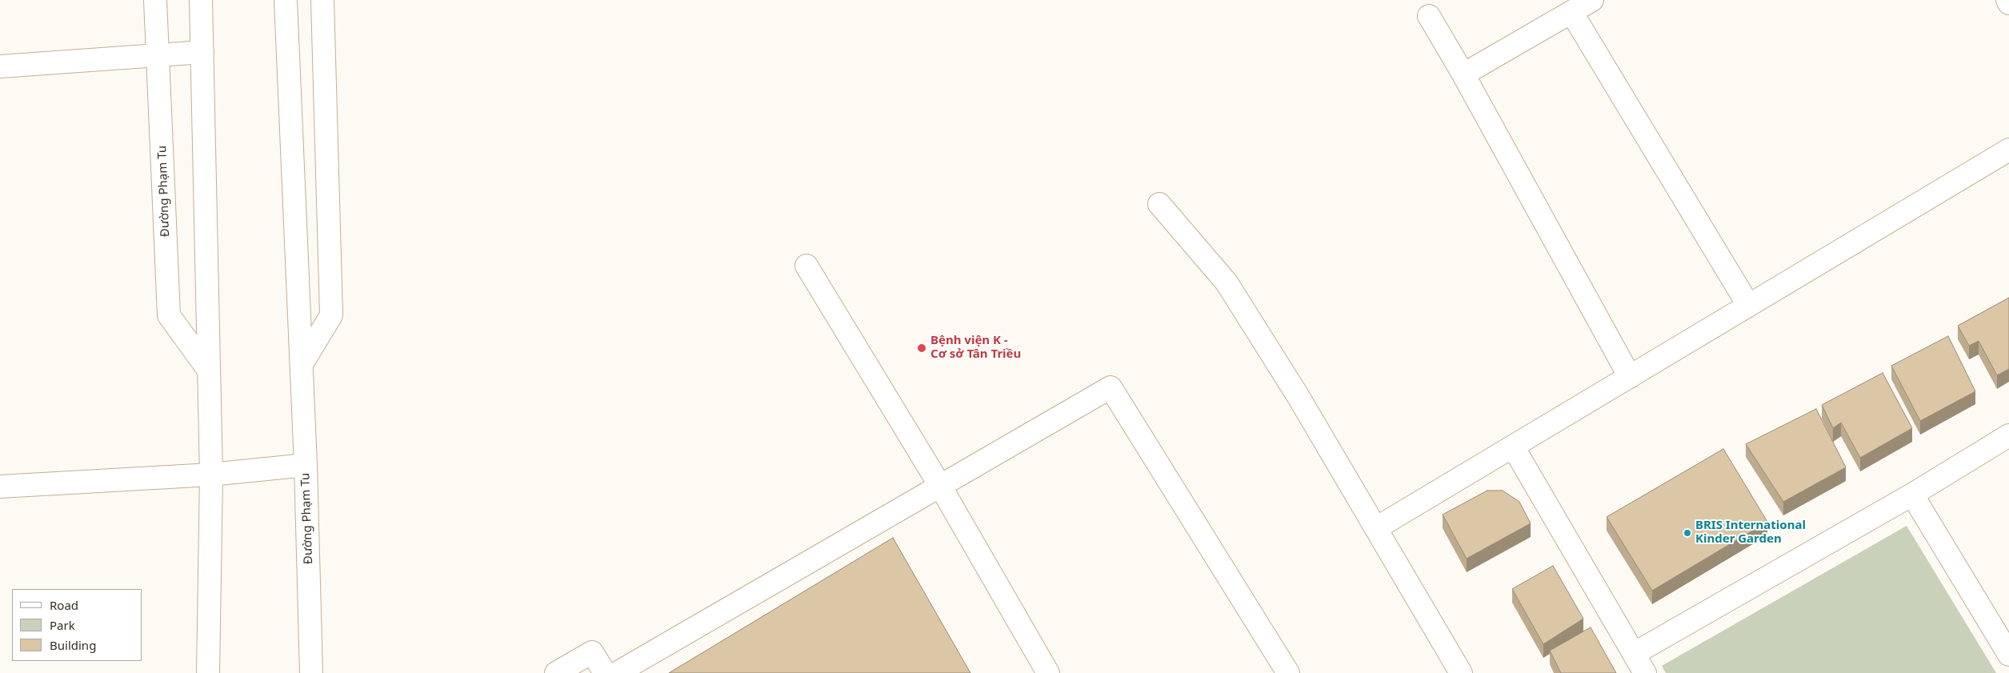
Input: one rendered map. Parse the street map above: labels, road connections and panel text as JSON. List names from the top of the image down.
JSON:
{
  "streets": {
    "main road": ["Đường Phạm Tu"]
  },
  "places": ["Bệnh viện K - Cơ sở Tân Triều", "BRIS International Kinder Garden"],
  "legend": ["Road", "Park", "Building"]
}
